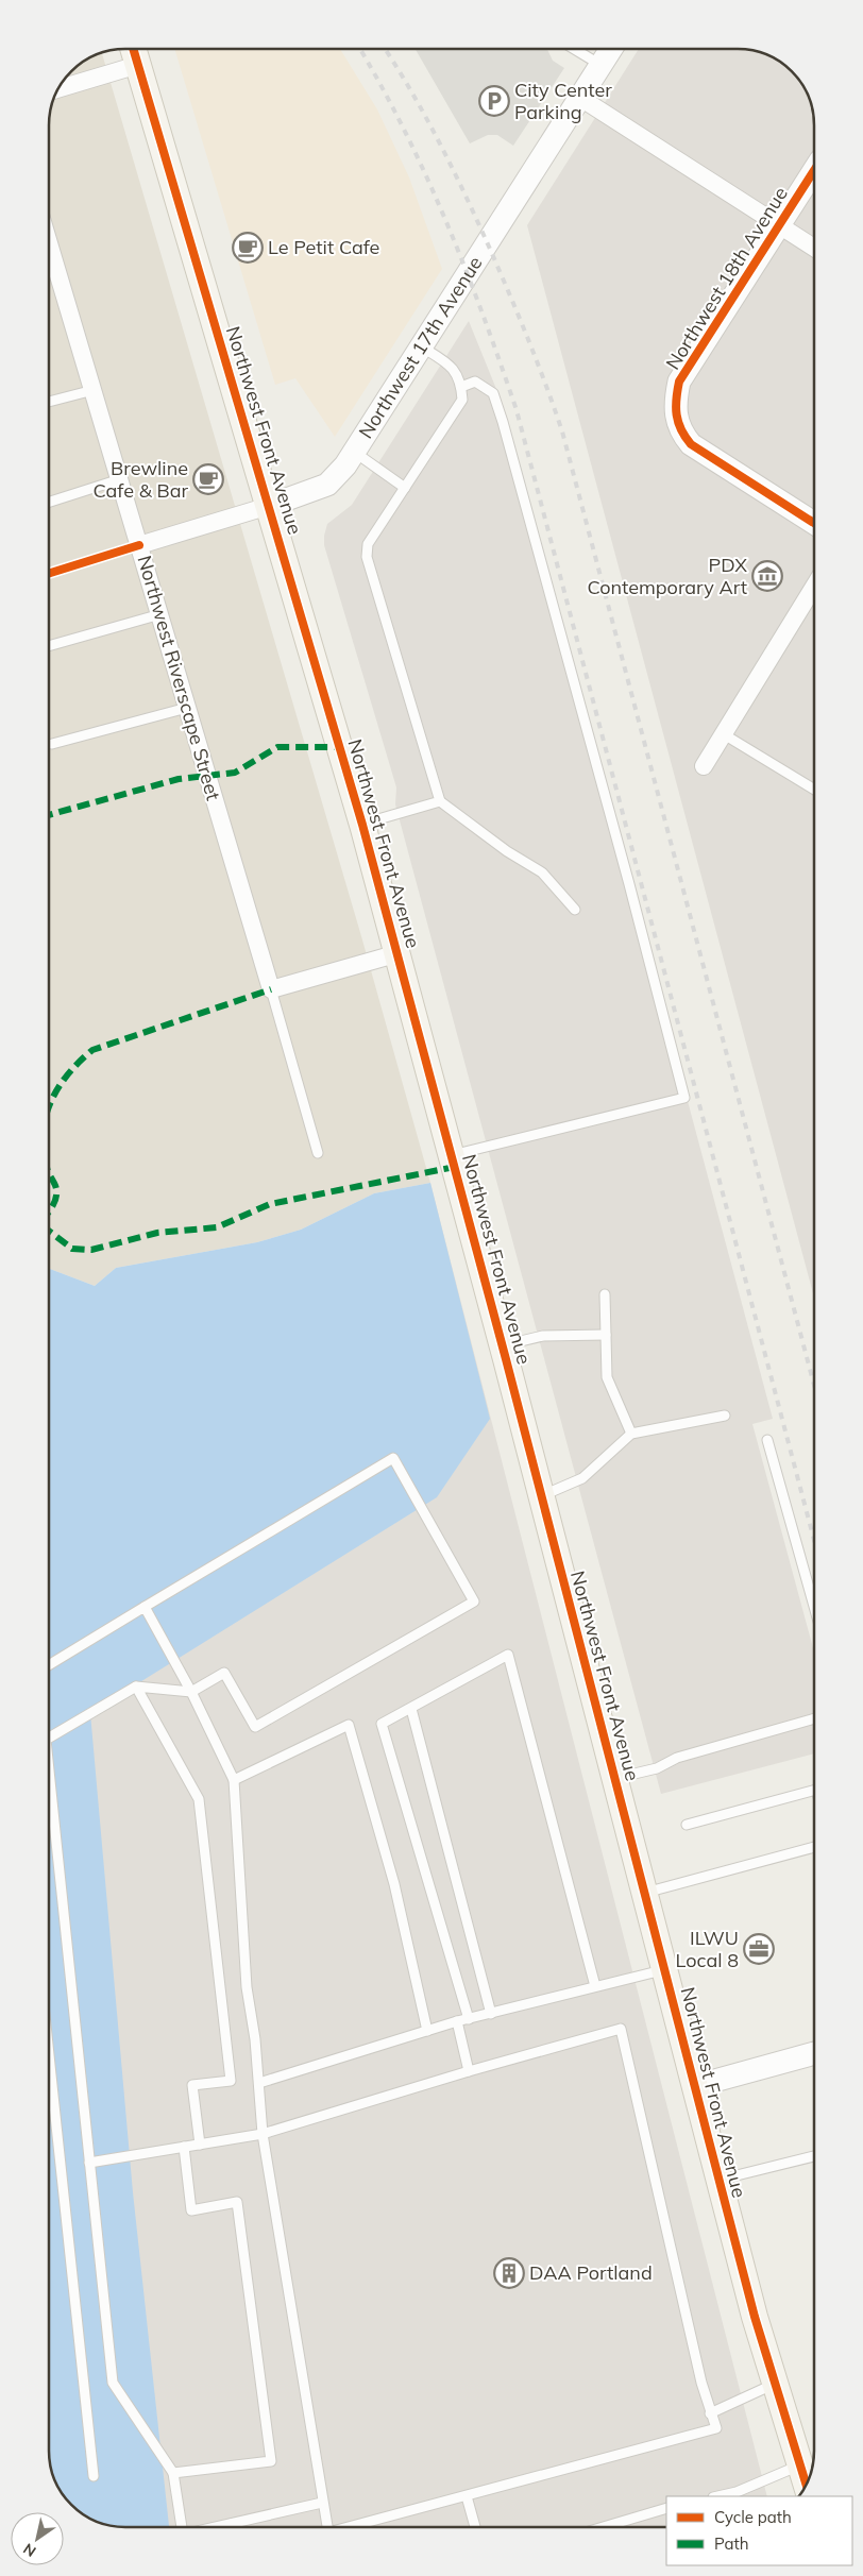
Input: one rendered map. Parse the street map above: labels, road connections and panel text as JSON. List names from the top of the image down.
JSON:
{
  "streets": {
    "main road": ["Northwest Front Avenue"],
    "street": ["Northwest 18th Avenue", "Northwest 17th Avenue", "Northwest Riverscape Street"]
  },
  "crossings": [
    ["Northwest 17th Avenue", "Northwest Front Avenue"],
    ["Northwest 17th Avenue", "Northwest Riverscape Street"]
  ],
  "places": {
    "parking": ["City Center Parking"],
    "cafe": ["Le Petit Cafe", "Brewline Cafe & Bar"],
    "museum": ["PDX Contemporary Art"],
    "office": ["ILWU Local 8"],
    "building": ["DAA Portland"]
  },
  "legend": ["Cycle path", "Path"],
  "north": "bottom left"
}
